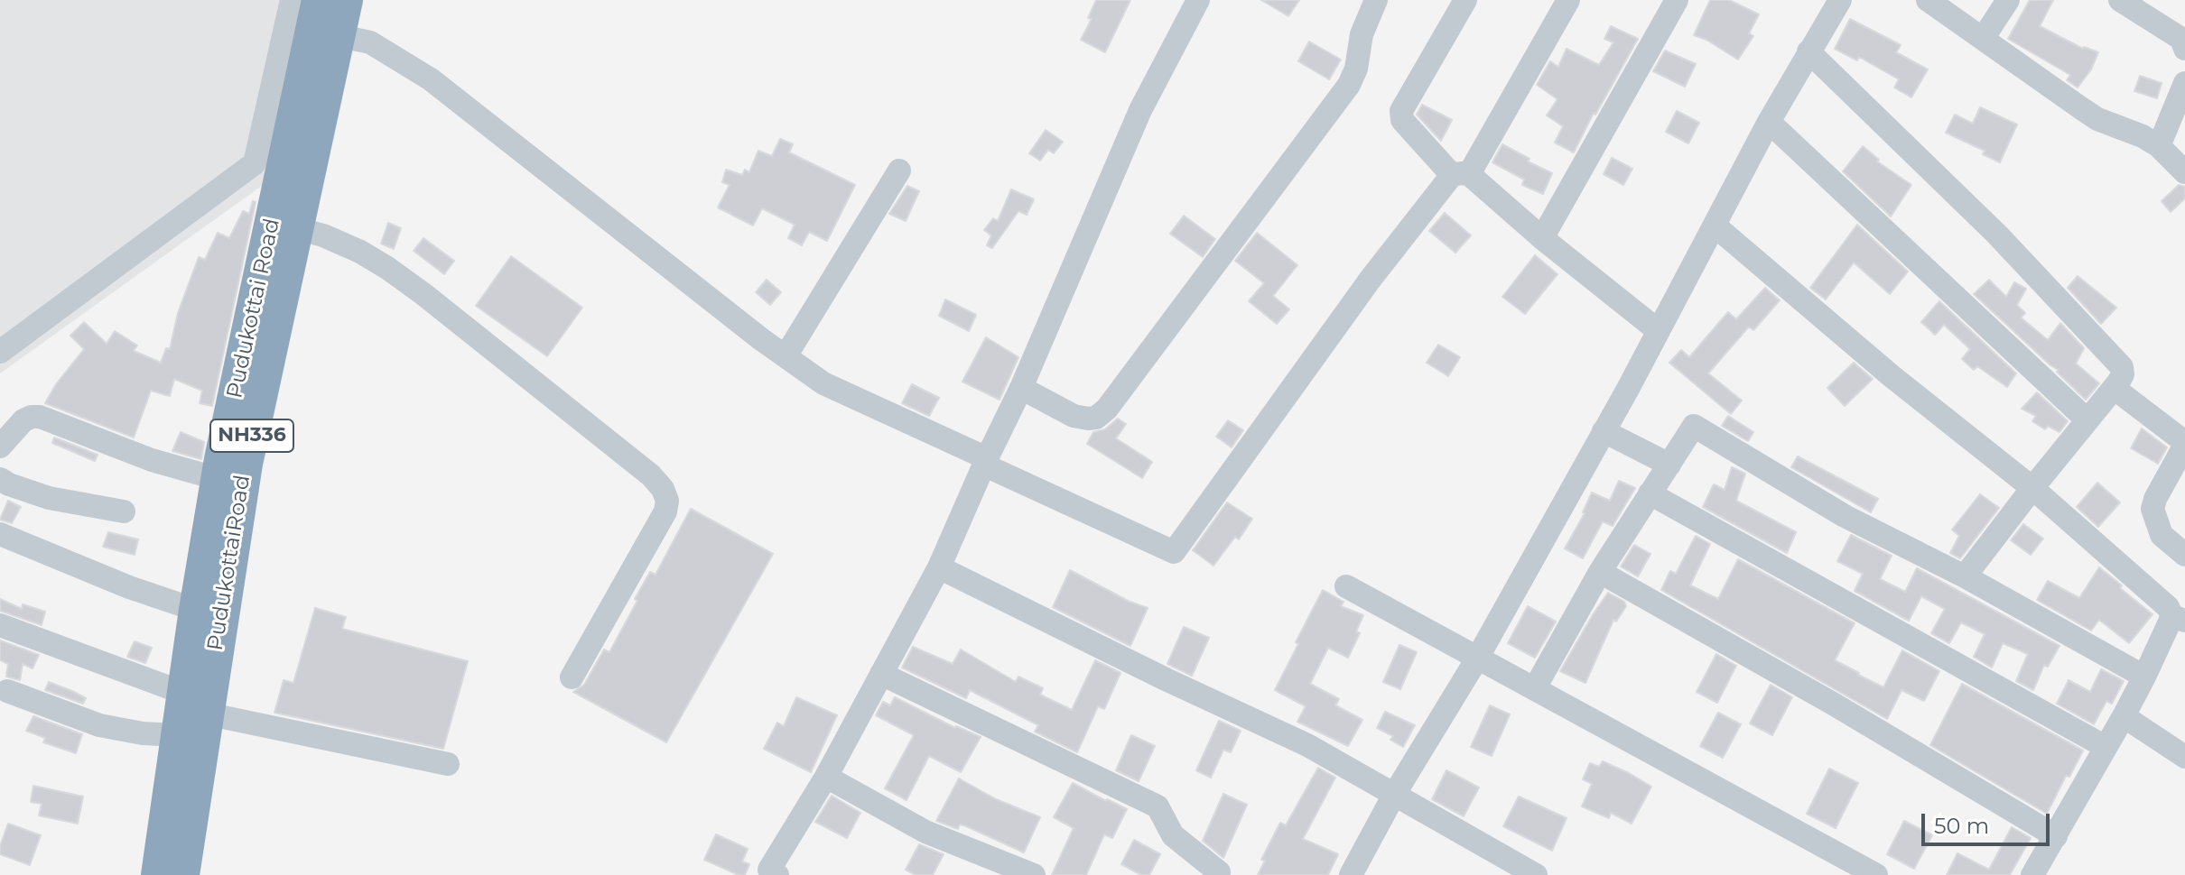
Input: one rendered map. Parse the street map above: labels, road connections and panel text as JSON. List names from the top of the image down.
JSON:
{
  "streets": {
    "highway": ["Pudukottai Road", "NH336", "PudukottaiRoad"]
  },
  "crossings": [
    ["Pudukottai Road", "NH336"],
    ["Pudukottai Road", "PudukottaiRoad"]
  ],
  "scale_bar": "50 m"
}
